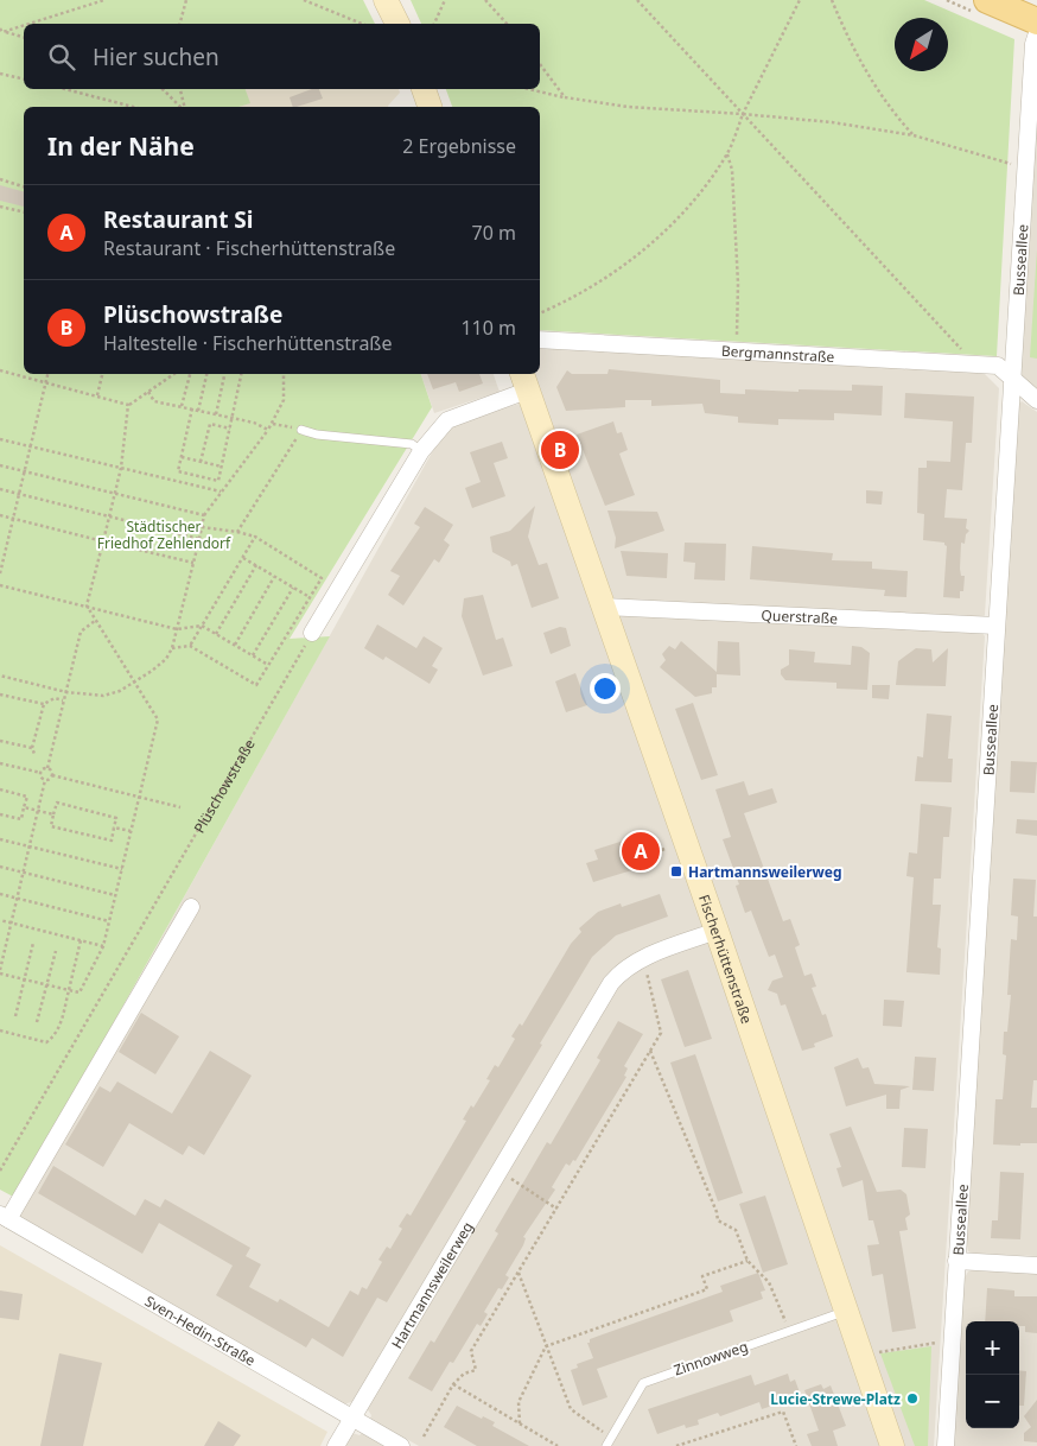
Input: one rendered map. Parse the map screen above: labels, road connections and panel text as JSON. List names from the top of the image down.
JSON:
{
  "streets": {
    "street": [
      "Busseallee",
      "Bergmannstraße",
      "Querstraße",
      "Fischerhüttenstraße",
      "Hartmannsweilerweg",
      "Sven-Hedin-Straße"
    ],
    "lane": ["Zinnowweg"],
    "path": ["Plüschowstraße"]
  },
  "crossings": [
    ["Busseallee", "Bergmannstraße"],
    ["Busseallee", "Querstraße"],
    ["Querstraße", "Fischerhüttenstraße"],
    ["Fischerhüttenstraße", "Hartmannsweilerweg"],
    ["Fischerhüttenstraße", "Zinnowweg"],
    ["Hartmannsweilerweg", "Sven-Hedin-Straße"]
  ],
  "parks": ["Städtischer Friedhof Zehlendorf"],
  "places": {
    "transit": ["Hartmannsweilerweg"],
    "other": ["Lucie-Strewe-Platz"]
  },
  "north": "bottom left",
  "page": {
    "search": "Hier suchen",
    "heading": ["In der Nähe", "2 Ergebnisse"],
    "list": [
      {
        "mark": "A",
        "name": "Restaurant Si",
        "note": "Restaurant · Fischerhüttenstraße",
        "value": "70 m"
      },
      {
        "mark": "B",
        "name": "Plüschowstraße",
        "note": "Haltestelle · Fischerhüttenstraße",
        "value": "110 m"
      }
    ],
    "pins": ["B", "A"],
    "map_buttons": ["+", "−"]
  }
}
